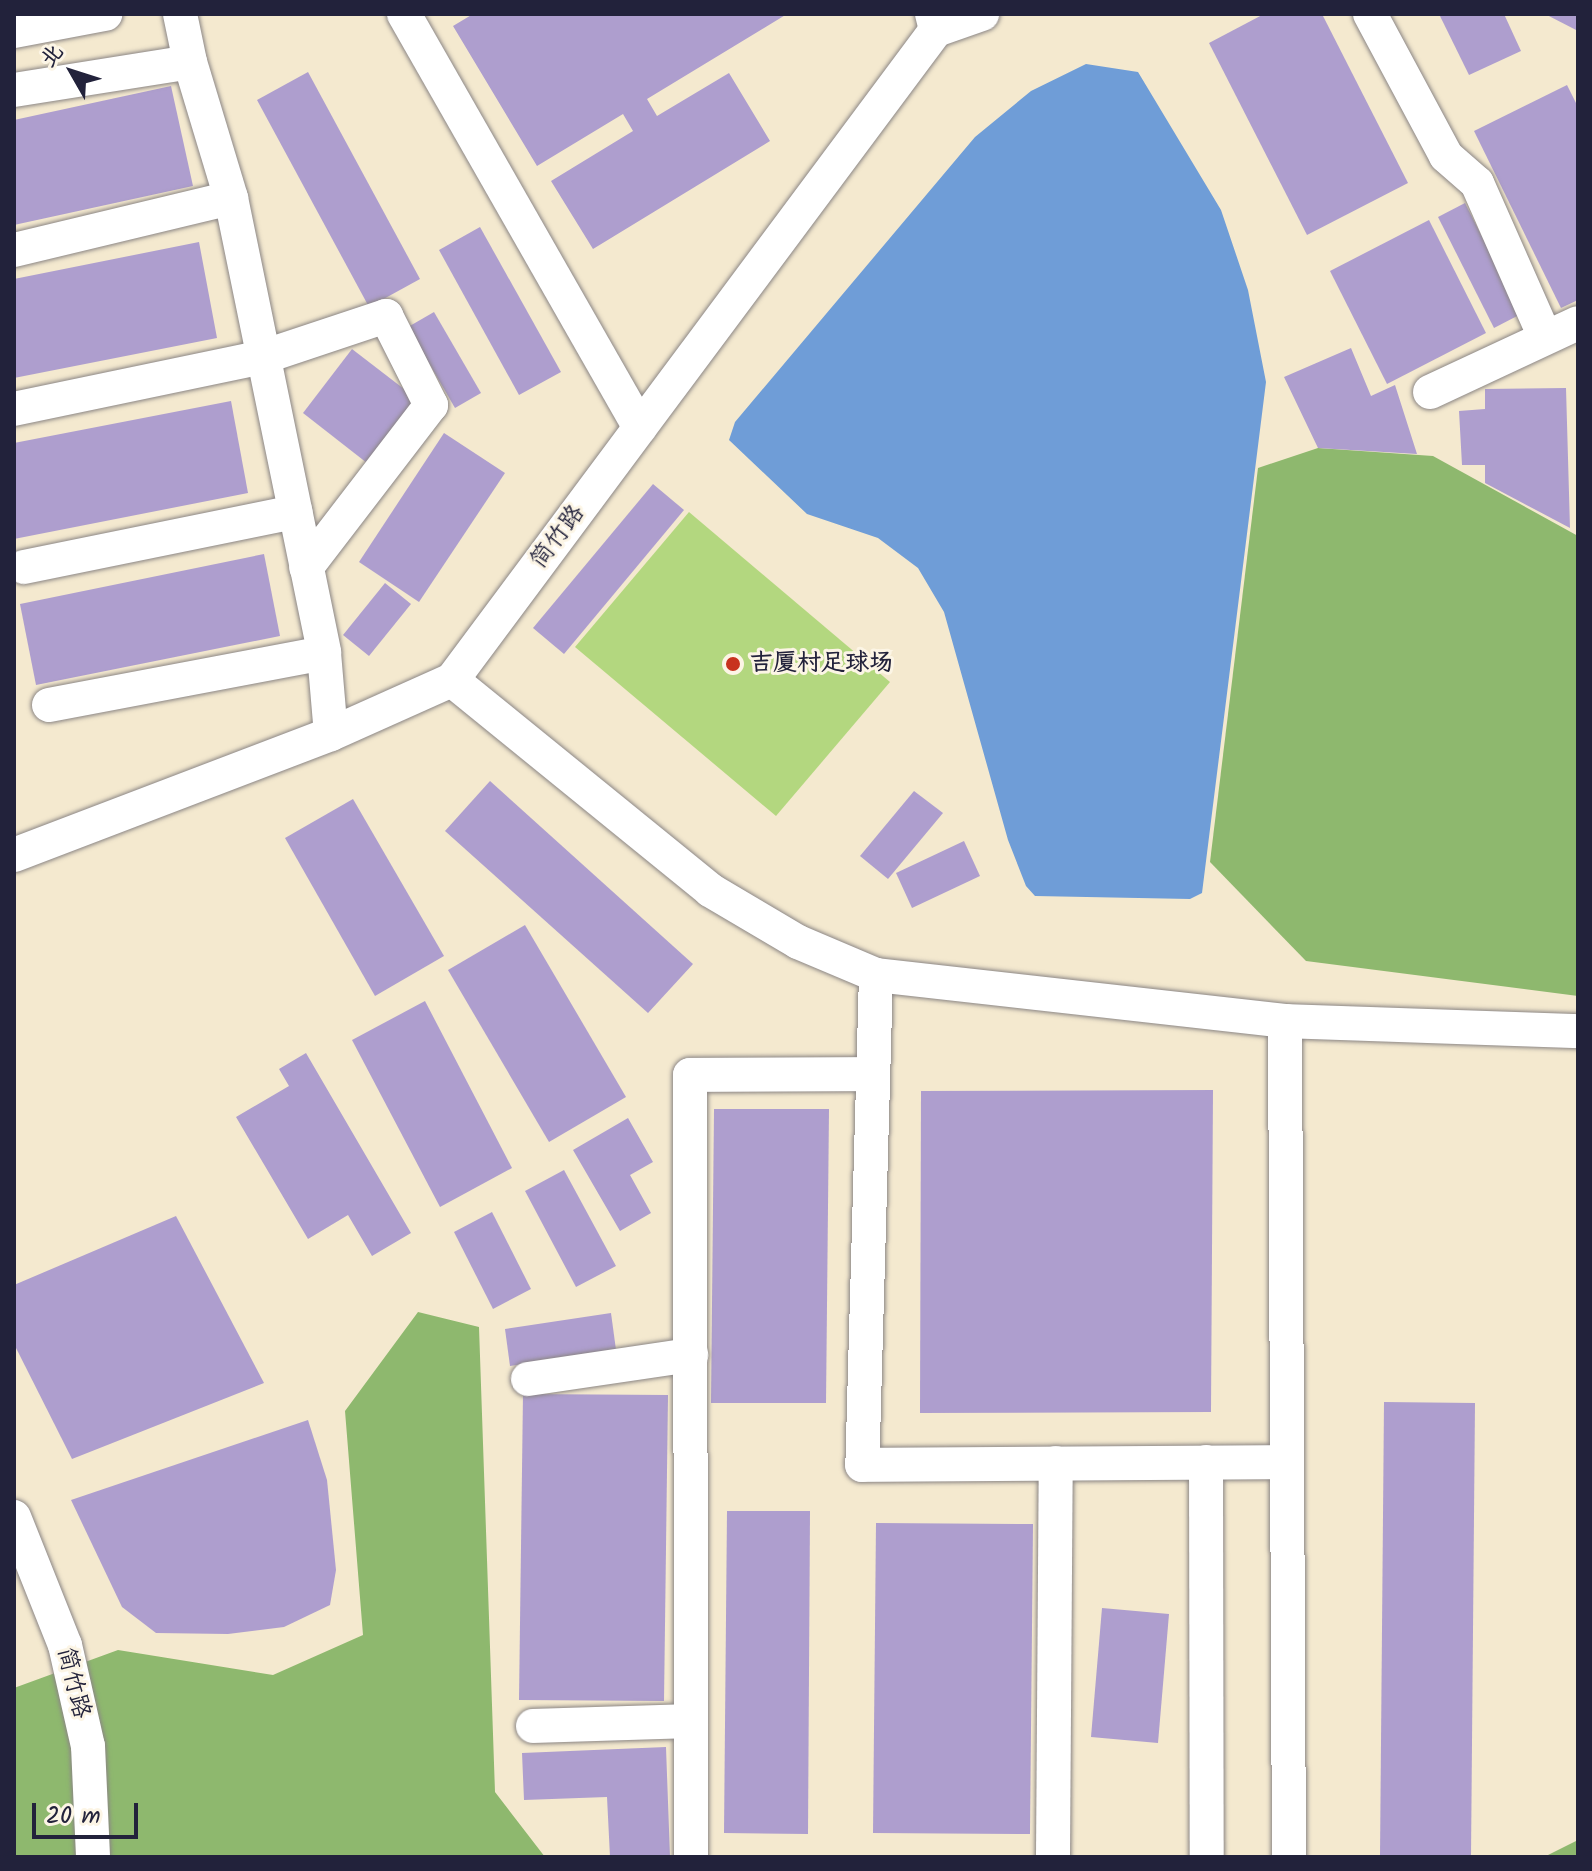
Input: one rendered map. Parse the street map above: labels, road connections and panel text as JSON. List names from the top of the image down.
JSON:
{
  "streets": {
    "street": ["简竹路"]
  },
  "places": ["吉厦村足球场"],
  "scale_bar": "20 m",
  "north": "top left"
}
